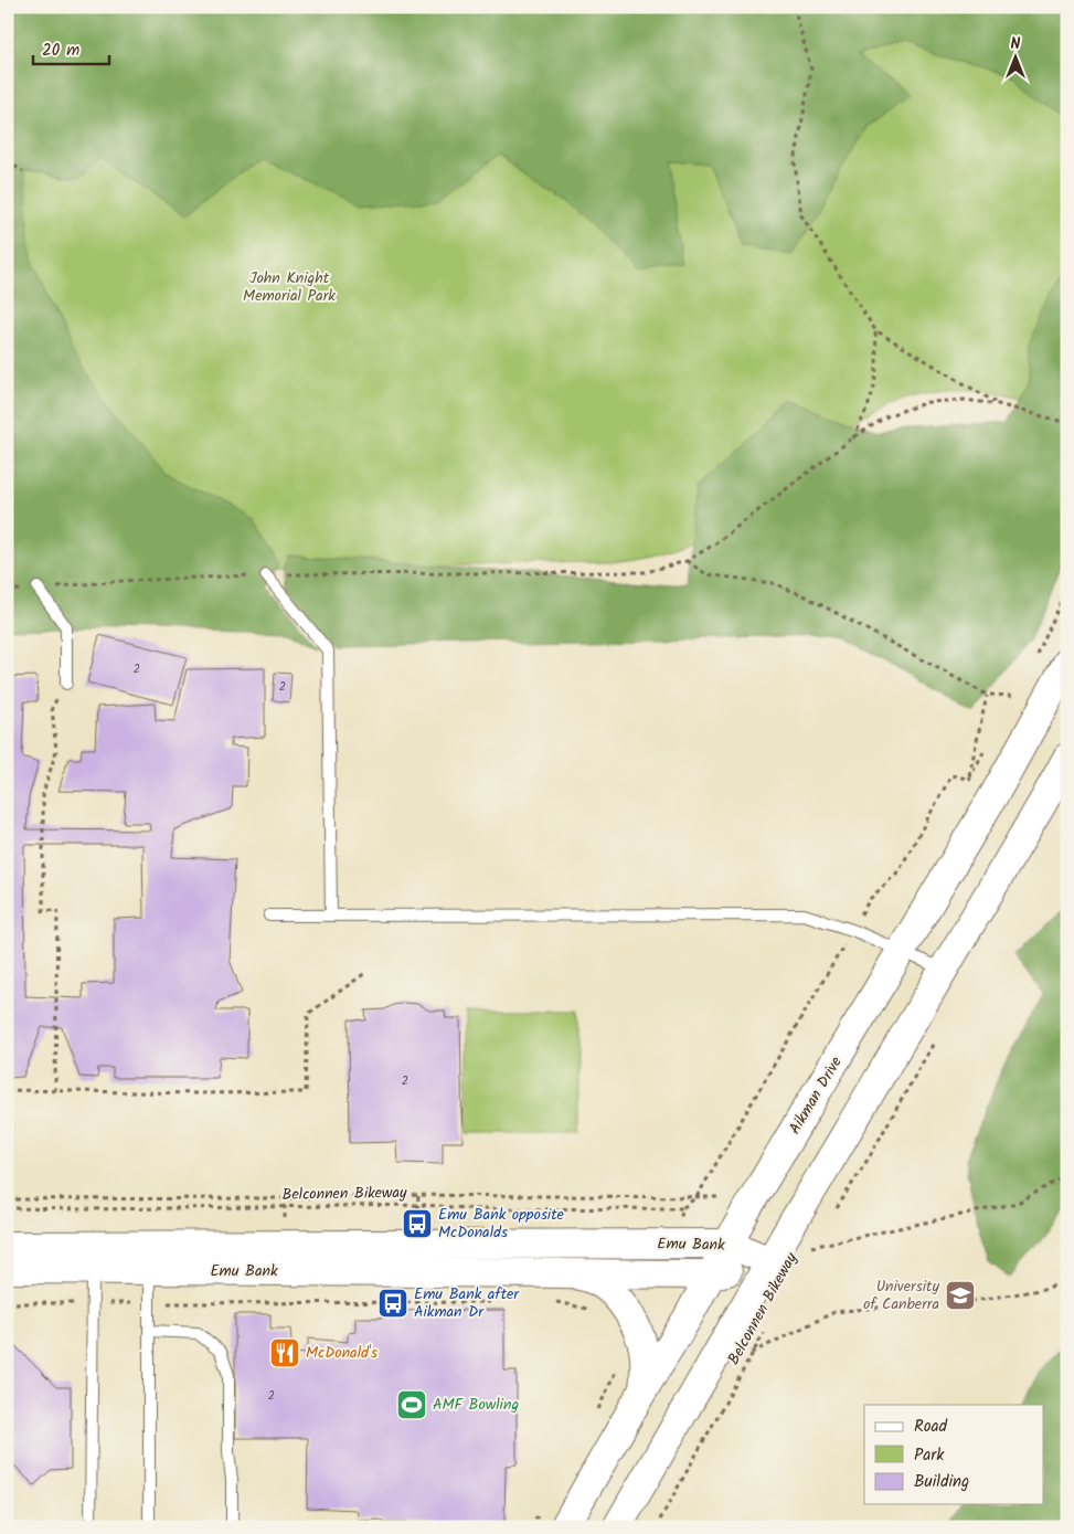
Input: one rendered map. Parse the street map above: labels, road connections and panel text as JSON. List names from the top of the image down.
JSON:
{
  "streets": {
    "main road": ["Aikman Drive", "Emu Bank"],
    "path": ["Belconnen Bikeway"]
  },
  "crossings": [
    ["Aikman Drive", "Emu Bank"]
  ],
  "parks": ["John Knight Memorial Park"],
  "places": {
    "bus stop": ["Emu Bank opposite McDonalds", "Emu Bank after Aikman Dr"],
    "school or university": ["University of Canberra"],
    "restaurant": ["McDonald's"],
    "sports": ["AMF Bowling"]
  },
  "house_numbers": [
    "2",
    "2",
    "2",
    "2"
  ],
  "legend": ["Road", "Park", "Building"],
  "scale_bar": "20 m",
  "north": "top"
}
